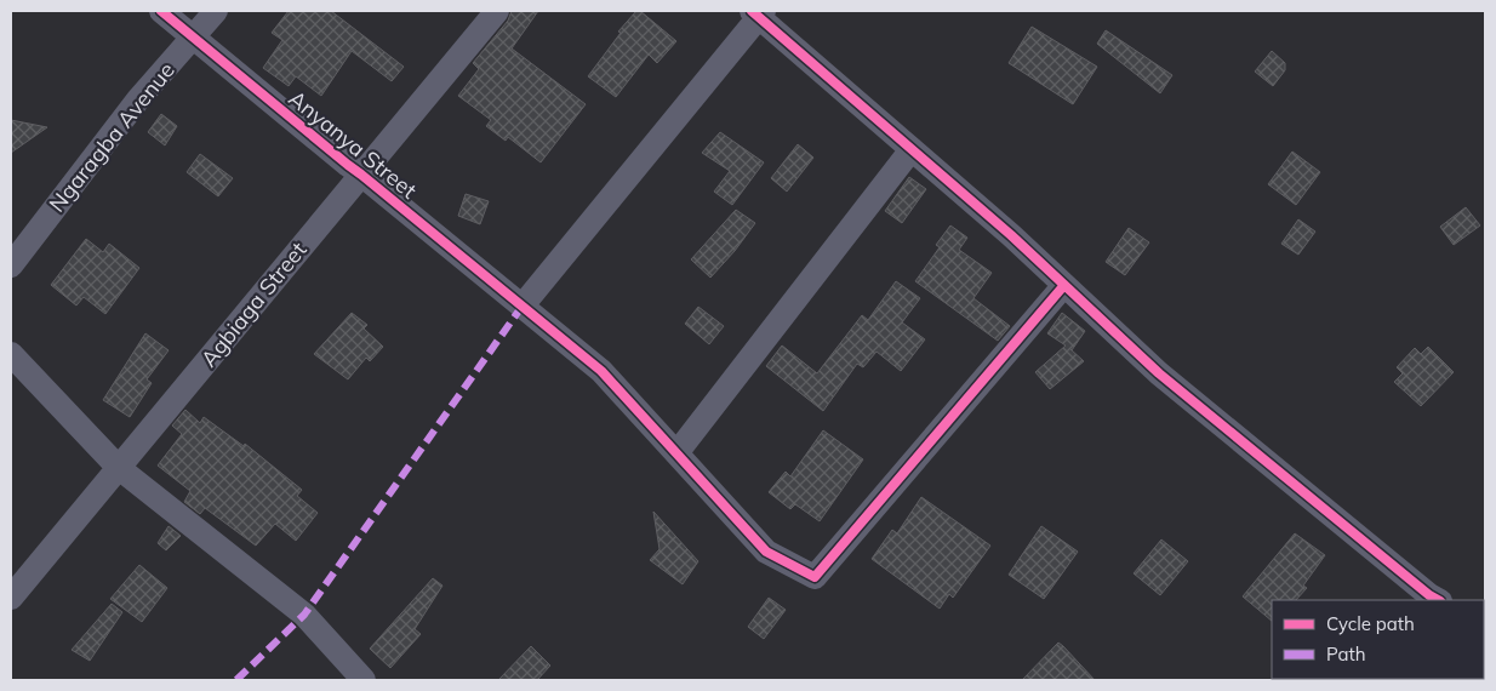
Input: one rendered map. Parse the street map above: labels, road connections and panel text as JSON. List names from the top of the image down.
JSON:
{
  "streets": {
    "street": ["Ngaragba Avenue", "Anyanya Street", "Agbiaga Street"]
  },
  "crossings": [
    ["Ngaragba Avenue", "Anyanya Street"],
    ["Anyanya Street", "Agbiaga Street"]
  ],
  "legend": ["Cycle path", "Path"]
}
